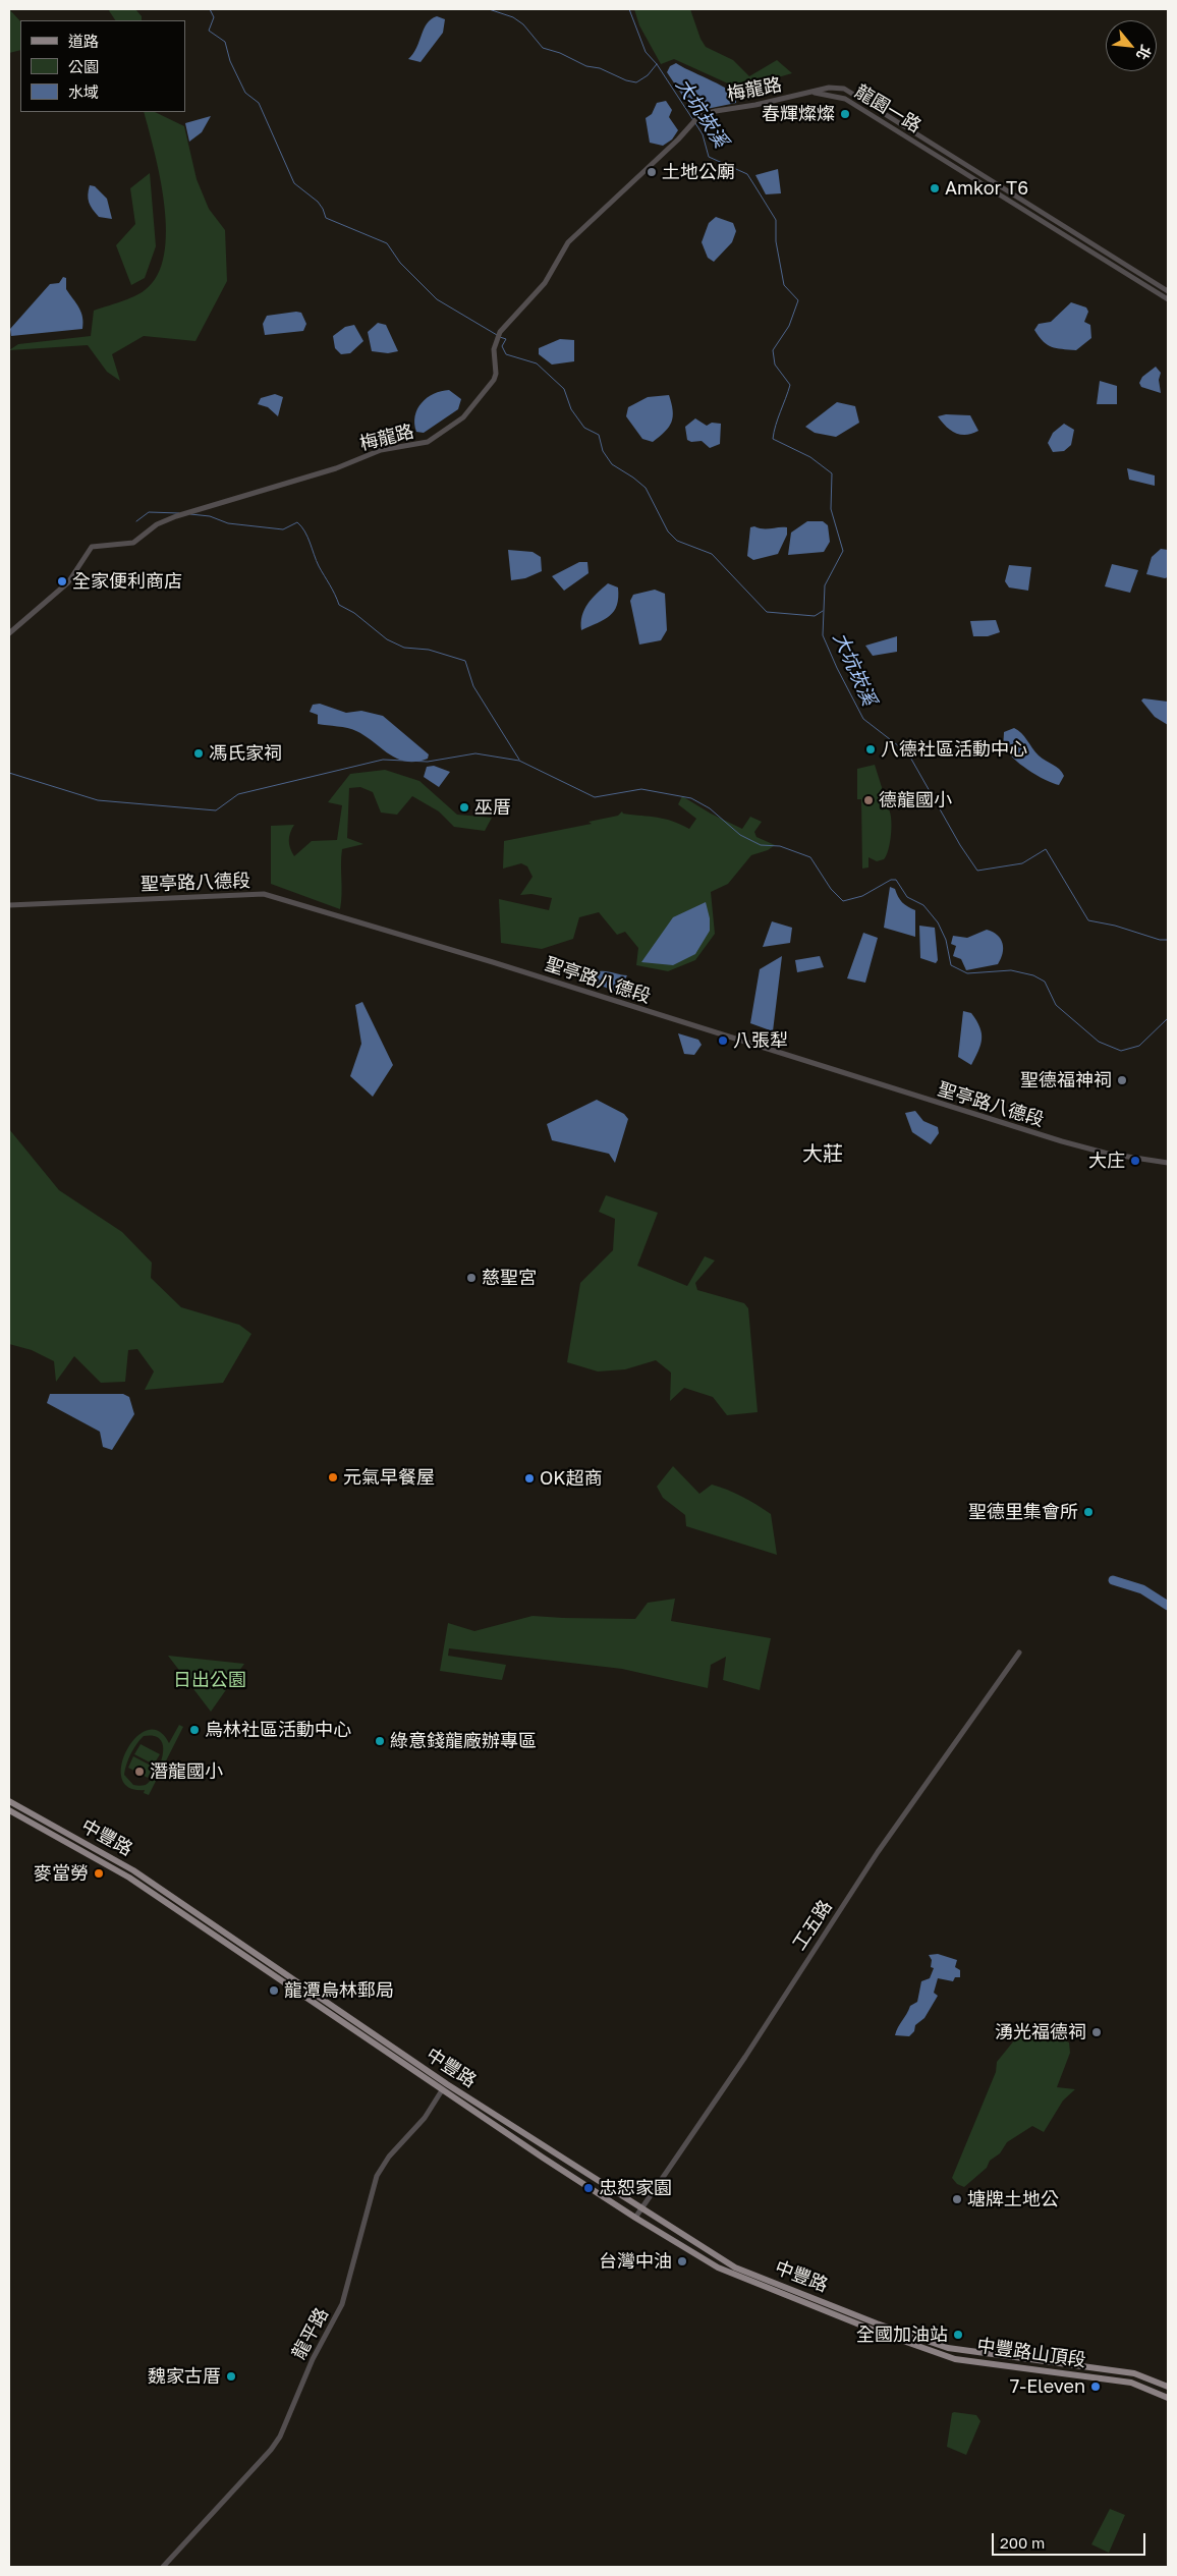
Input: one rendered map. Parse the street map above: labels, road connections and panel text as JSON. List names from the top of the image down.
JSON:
{
  "streets": {
    "main road": ["中豐路", "中豐路山頂段"],
    "street": [
      "梅龍路",
      "龍園一路",
      "聖亭路八德段",
      "工五路",
      "龍平路"
    ]
  },
  "crossings": [
    ["梅龍路", "龍園一路"],
    ["中豐路", "工五路"],
    ["中豐路", "龍平路"],
    ["中豐路", "中豐路山頂段"]
  ],
  "districts": ["大莊"],
  "water": ["大坑崁溪"],
  "parks": ["日出公園"],
  "places": [
    "春輝燦燦",
    "土地公廟",
    "Amkor T6",
    "全家便利商店",
    "八德社區活動中心",
    "馮氏家祠",
    "德龍國小",
    "巫厝",
    "八張犁",
    "聖德福神祠",
    "大庄",
    "慈聖宮",
    "元氣早餐屋",
    "OK超商",
    "聖德里集會所",
    "烏林社區活動中心",
    "綠意錢龍廠辦專區",
    "潛龍國小",
    "麥當勞",
    "龍潭烏林郵局",
    "湧光福德祠",
    "忠恕家園",
    "塘牌土地公",
    "台灣中油",
    "全國加油站",
    "魏家古厝",
    "7-Eleven"
  ],
  "legend": ["道路", "公園", "水域"],
  "scale_bar": "200 m",
  "north": "bottom right"
}
